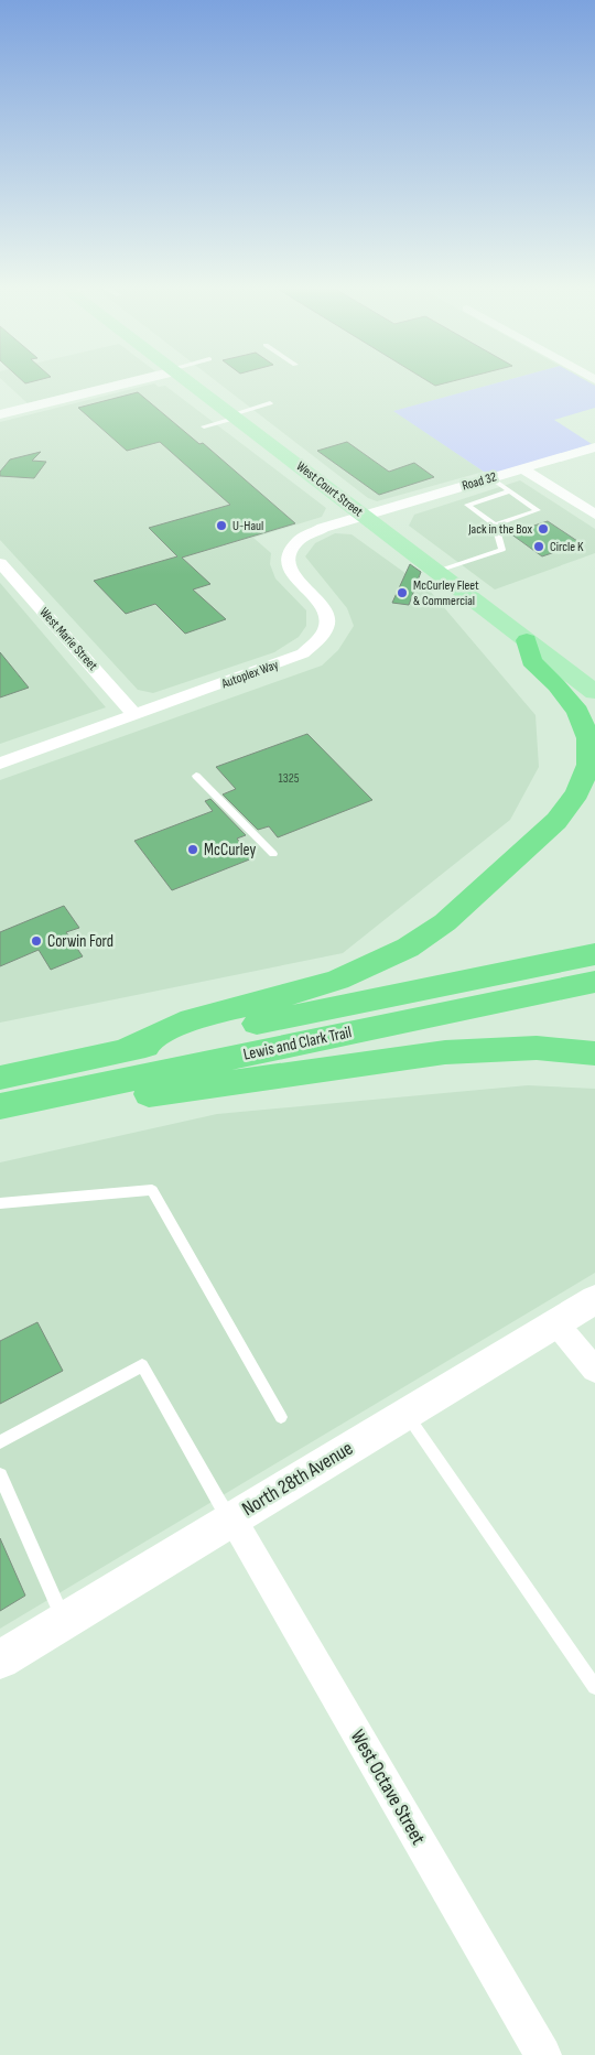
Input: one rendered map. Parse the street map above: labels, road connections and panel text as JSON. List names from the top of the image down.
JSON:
{
  "streets": {
    "highway": ["Lewis and Clark Trail"],
    "main road": ["West Court Street"],
    "street": [
      "Road 32",
      "West Marie Street",
      "Autoplex Way",
      "North 28th Avenue",
      "West Octave Street"
    ]
  },
  "crossings": [
    ["Road 32", "West Court Street"],
    ["Road 32", "Autoplex Way"],
    ["West Court Street", "Autoplex Way"],
    ["West Marie Street", "Autoplex Way"],
    ["North 28th Avenue", "West Octave Street"]
  ],
  "places": [
    "U-Haul",
    "Jack in the Box",
    "Circle K",
    "McCurley Fleet & Commercial",
    "McCurley",
    "Corwin Ford"
  ],
  "house_numbers": ["1325"]
}
